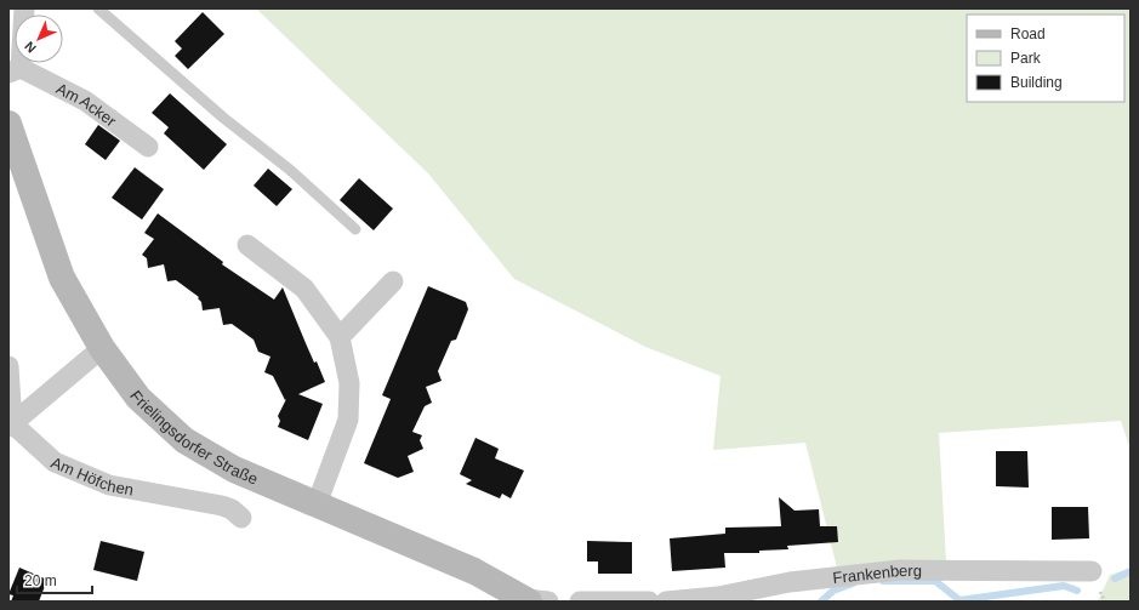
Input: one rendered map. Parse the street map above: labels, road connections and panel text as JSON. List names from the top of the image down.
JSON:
{
  "streets": {
    "main road": ["Frielingsdorfer Straße"],
    "street": ["Am Acker", "Am Höfchen", "Frankenberg"]
  },
  "legend": ["Road", "Park", "Building"],
  "scale_bar": "20 m",
  "north": "bottom left"
}
